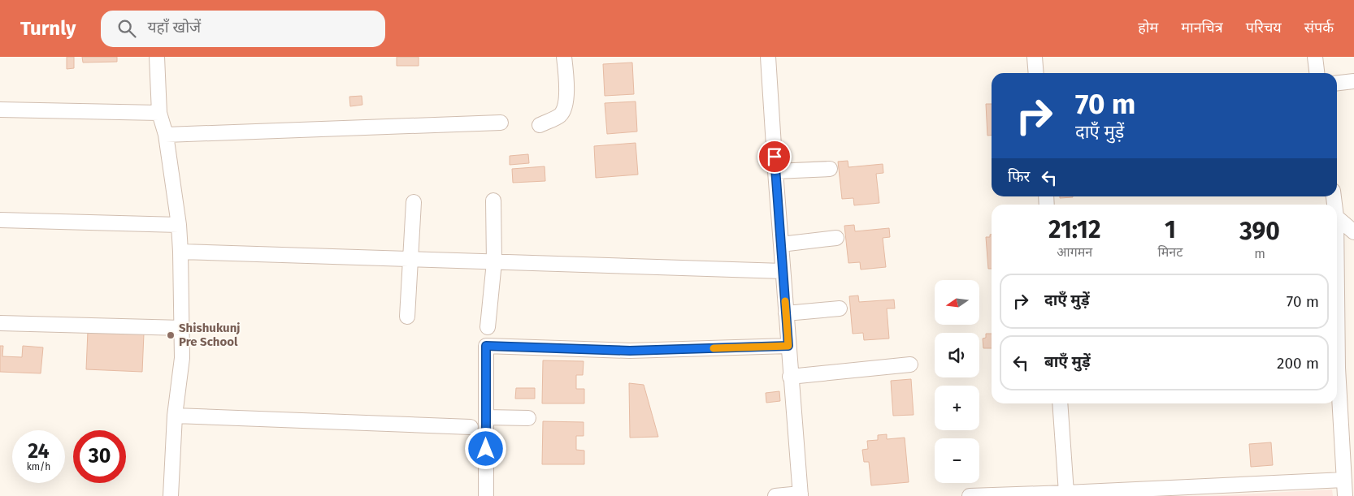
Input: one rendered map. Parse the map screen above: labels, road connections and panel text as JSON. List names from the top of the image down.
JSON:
{
  "places": ["Shishukunj Pre School"],
  "north": "left",
  "page": {
    "header": "Turnly",
    "search": "यहाँ खोजें",
    "nav": [
      "होम",
      "मानचित्र",
      "परिचय",
      "संपर्क"
    ],
    "turn": ["70 m", "दाएँ मुड़ें"],
    "then": "फिर",
    "eta": [
      "21:12",
      "आगमन",
      "1",
      "मिनट",
      "390",
      "m"
    ],
    "list": [
      {
        "name": "दाएँ मुड़ें",
        "value": "70 m"
      },
      {
        "name": "बाएँ मुड़ें",
        "value": "200 m"
      }
    ],
    "map_buttons": ["+", "−"],
    "speed": "24 km/h",
    "limit": "30"
  }
}
